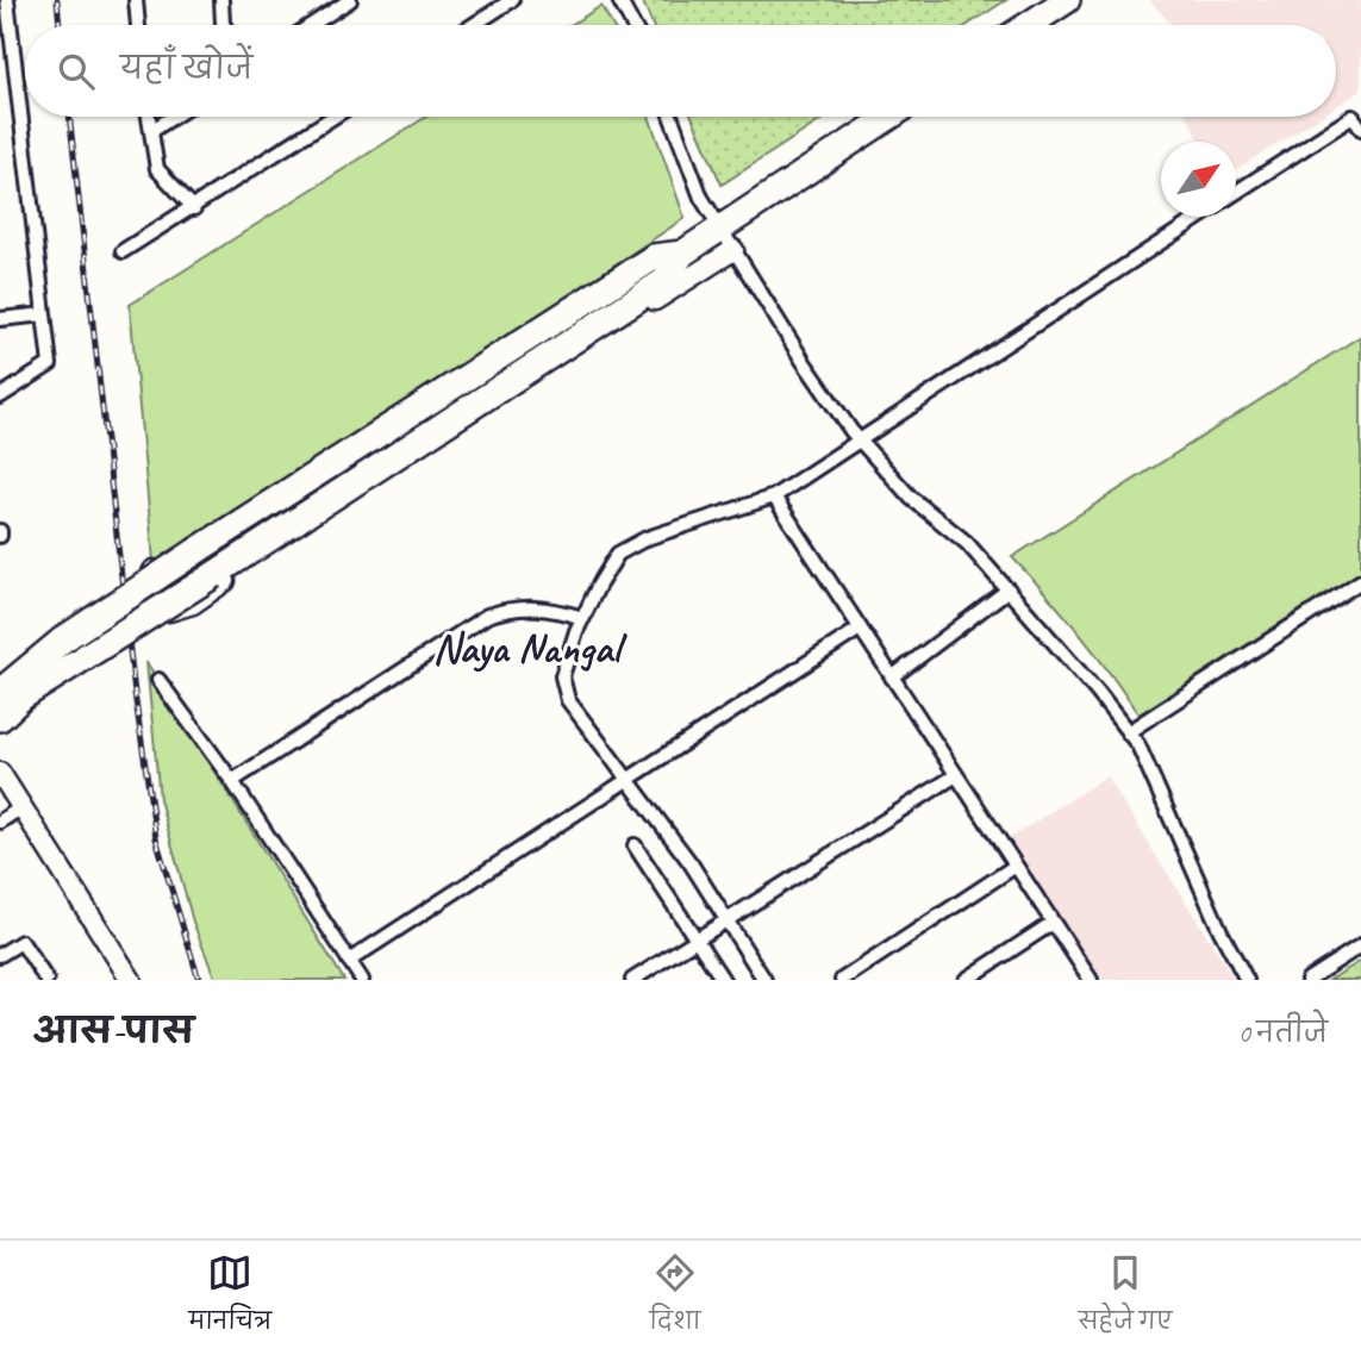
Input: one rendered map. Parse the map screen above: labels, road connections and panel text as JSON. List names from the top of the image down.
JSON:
{
  "districts": ["Naya Nangal"],
  "north": "top right",
  "page": {
    "search": "यहाँ खोजें",
    "heading": ["आस-पास", "0 नतीजे"],
    "nav": ["मानचित्र", "दिशा", "सहेजे गए"]
  }
}
